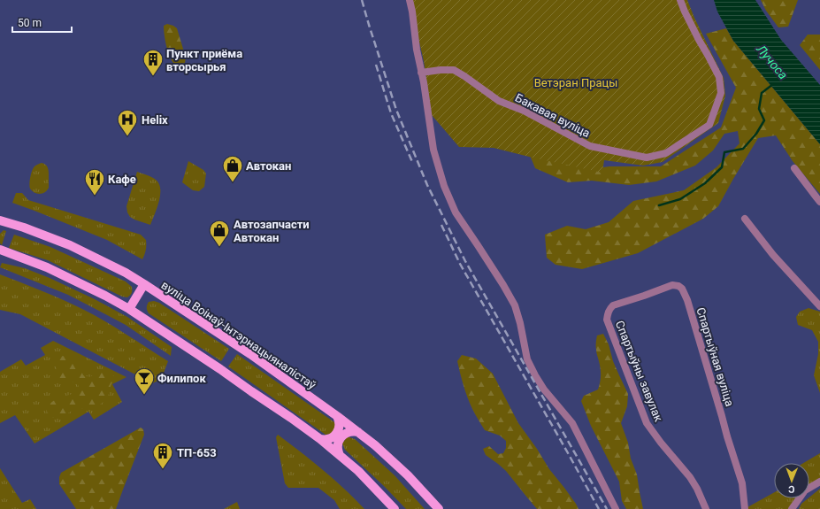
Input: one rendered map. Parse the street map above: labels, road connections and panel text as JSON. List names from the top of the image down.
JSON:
{
  "streets": {
    "main road": ["вуліца Воінаў-Інтэрнацыяналістаў"],
    "street": ["Бакавая вуліца", "Спартыўная вуліца", "Спартыўны завулак"]
  },
  "crossings": [
    ["Спартыўная вуліца", "Спартыўны завулак"]
  ],
  "water": ["Лучоса"],
  "parks": ["Ветэран Працы"],
  "places": {
    "building": ["Пункт приёма вторсырья", "ТП-653"],
    "hospital": ["Helix"],
    "shop": ["Автокан", "Автозапчасти Автокан"],
    "restaurant": ["Кафе"],
    "bar": ["Филипок"]
  },
  "scale_bar": "50 m",
  "north": "bottom"
}
